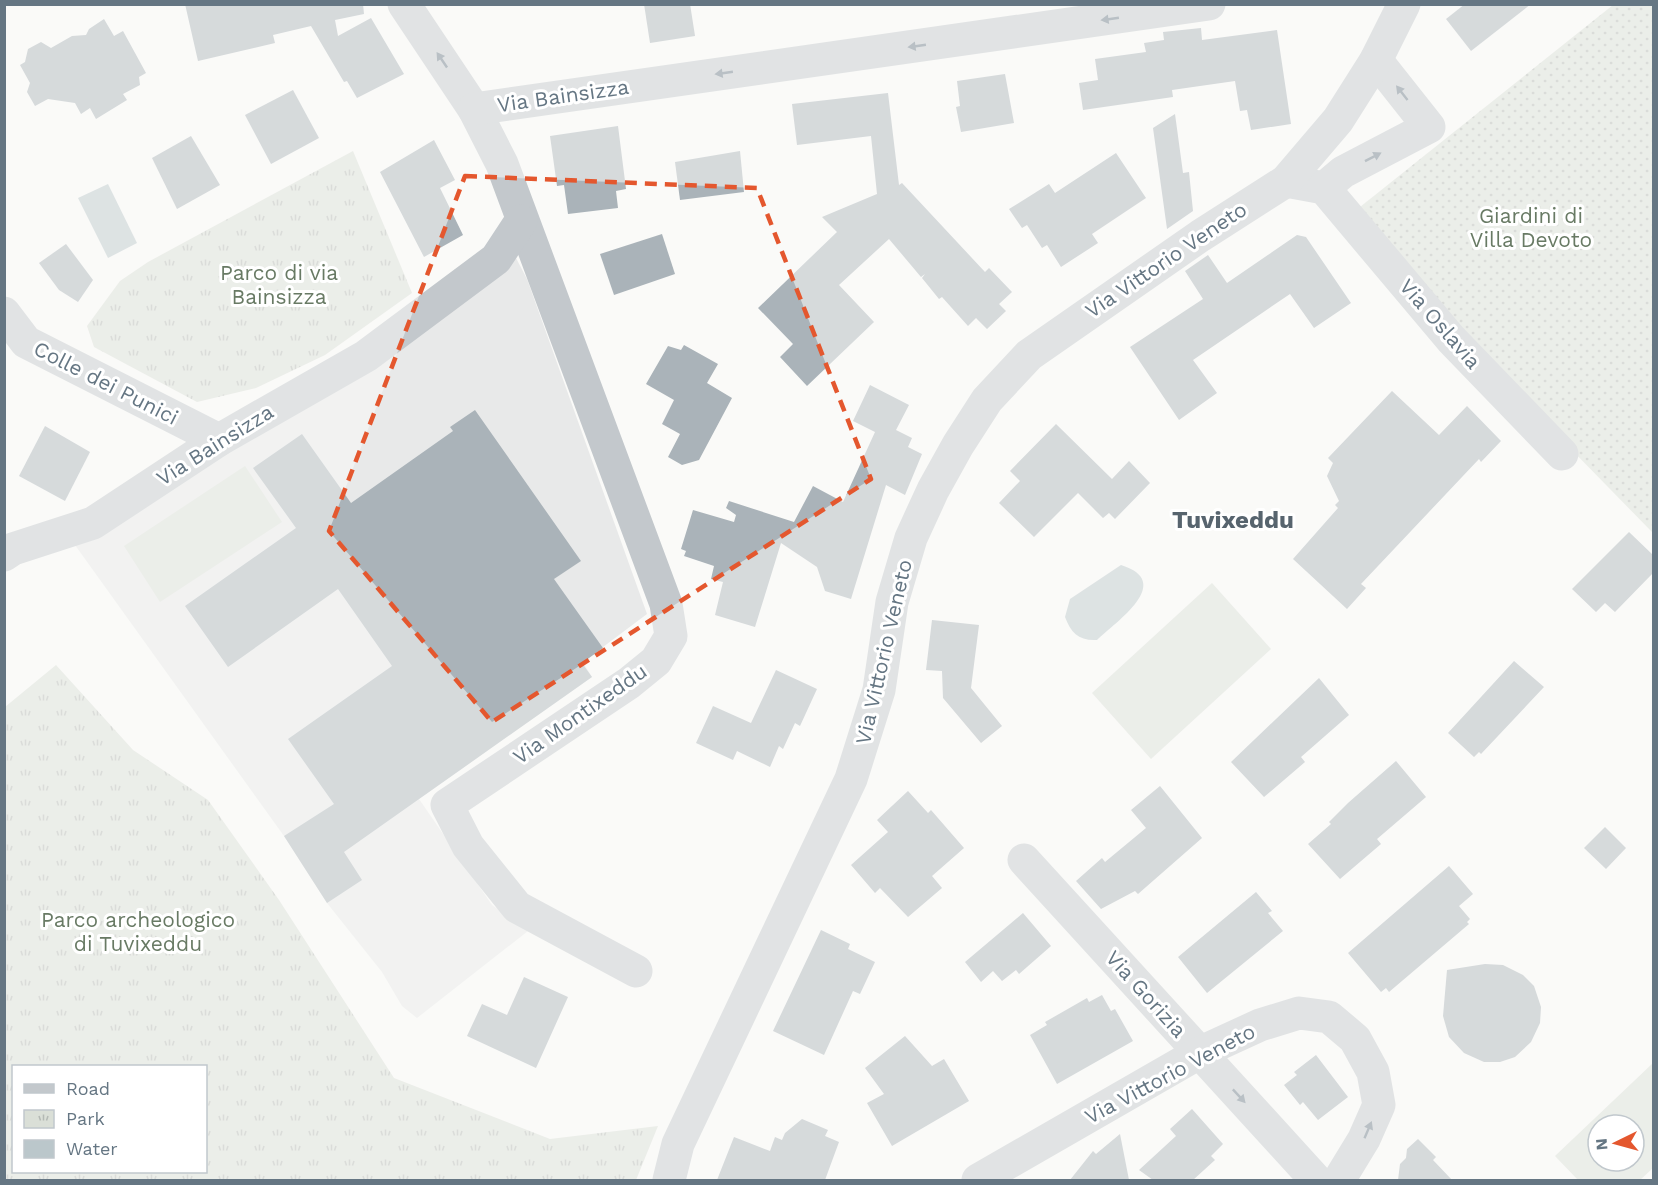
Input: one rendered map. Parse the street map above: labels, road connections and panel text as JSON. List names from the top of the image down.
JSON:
{
  "streets": {
    "street": [
      "Via Bainsizza",
      "Via Vittorio Veneto",
      "Via Oslavia",
      "Colle dei Punici",
      "Via Montixeddu",
      "Via Gorizia"
    ]
  },
  "crossings": [
    ["Via Bainsizza", "Colle dei Punici"],
    ["Via Bainsizza", "Via Montixeddu"],
    ["Via Vittorio Veneto", "Via Gorizia"]
  ],
  "one_way": ["Via Bainsizza", "Via Gorizia"],
  "districts": ["Tuvixeddu"],
  "parks": ["Giardini di Villa Devoto", "Parco di via Bainsizza", "Parco archeologico di Tuvixeddu"],
  "legend": ["Road", "Park", "Water"],
  "north": "left"
}
